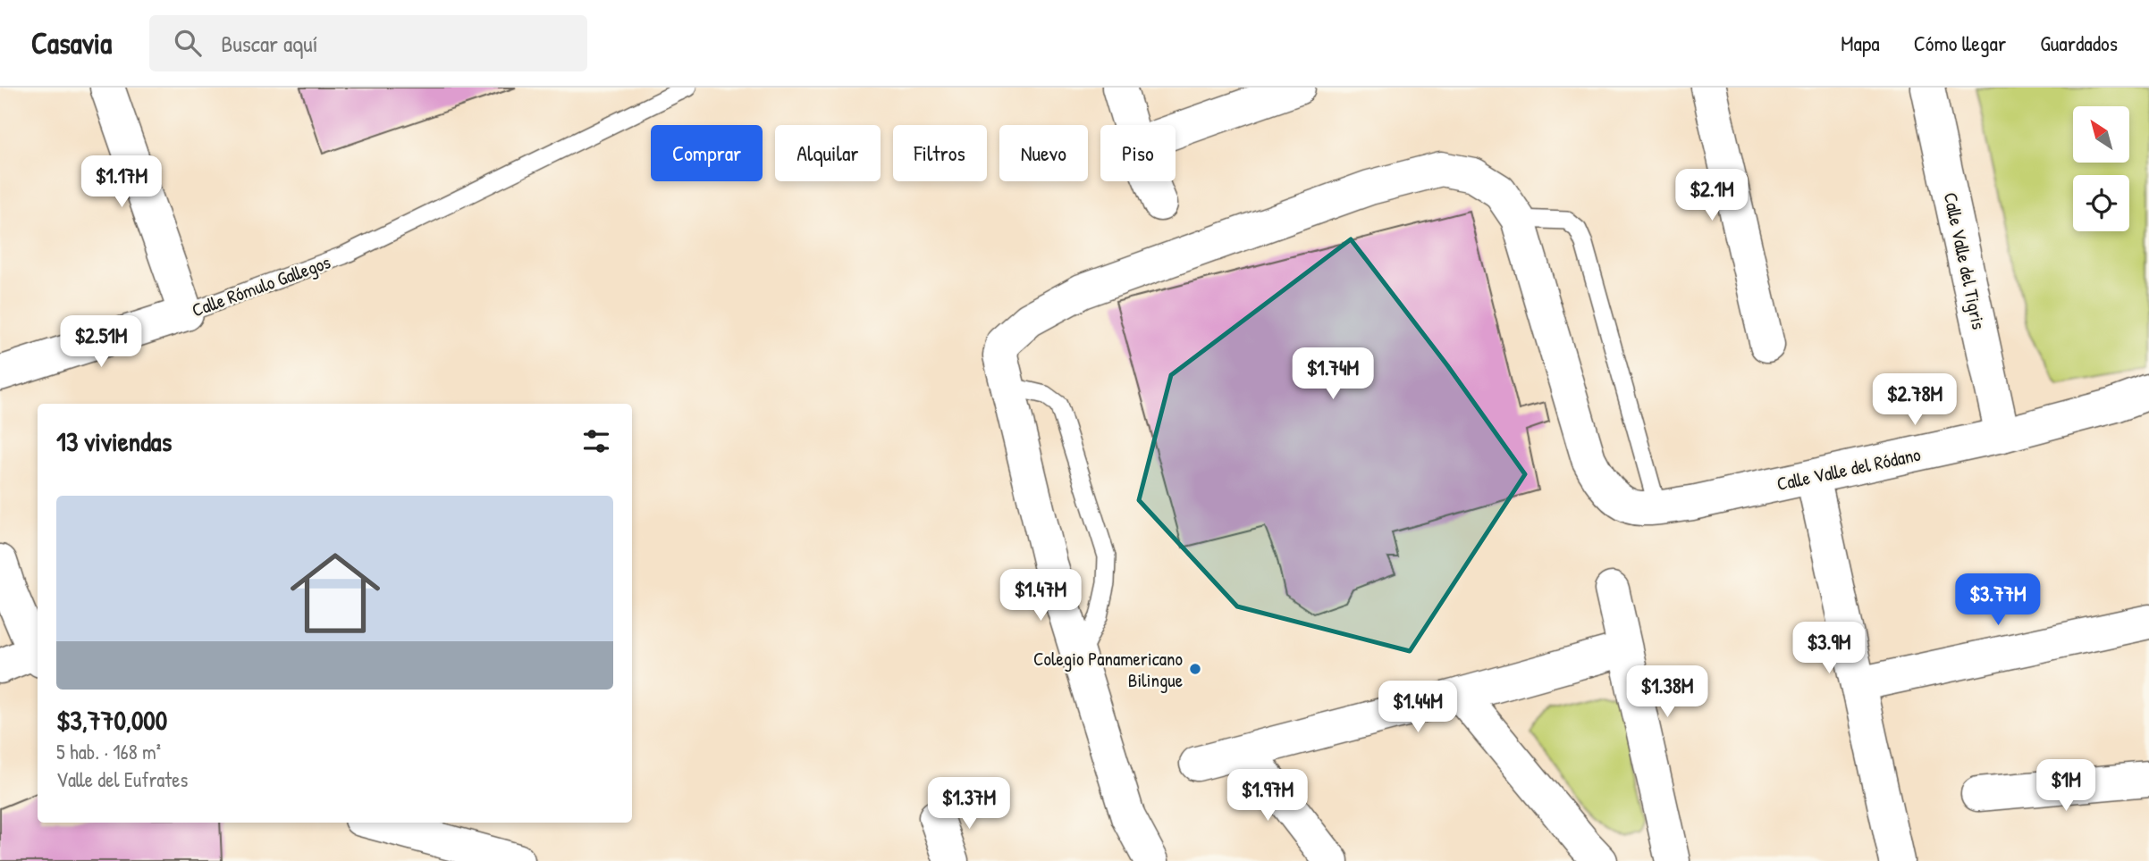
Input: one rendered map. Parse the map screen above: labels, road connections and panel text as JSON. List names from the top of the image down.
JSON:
{
  "streets": {
    "street": ["Calle Valle del Tigris", "Calle Rómulo Gallegos", "Calle Valle del Ródano"]
  },
  "crossings": [
    ["Calle Valle del Tigris", "Calle Valle del Ródano"]
  ],
  "places": ["Colegio Panamericano Bilingue"],
  "north": "top left",
  "page": {
    "header": "Casavia",
    "search": "Buscar aquí",
    "nav": ["Mapa", "Cómo llegar", "Guardados"],
    "chip": [
      "Comprar",
      "Alquilar",
      "Filtros",
      "Nuevo",
      "Piso"
    ],
    "price": [
      "$1.17M",
      "$2.1M",
      "$2.51M",
      "$1.74M",
      "$2.78M",
      "$1.47M",
      "$3.77M",
      "$3.9M",
      "$1.38M",
      "$1.44M",
      "$1M",
      "$1.97M",
      "$1.37M"
    ],
    "heading": "13 viviendas",
    "list": [
      {
        "name": "$3,770,000",
        "note": "5 hab. · 168 m² · Valle del Eufrates"
      }
    ]
  }
}
